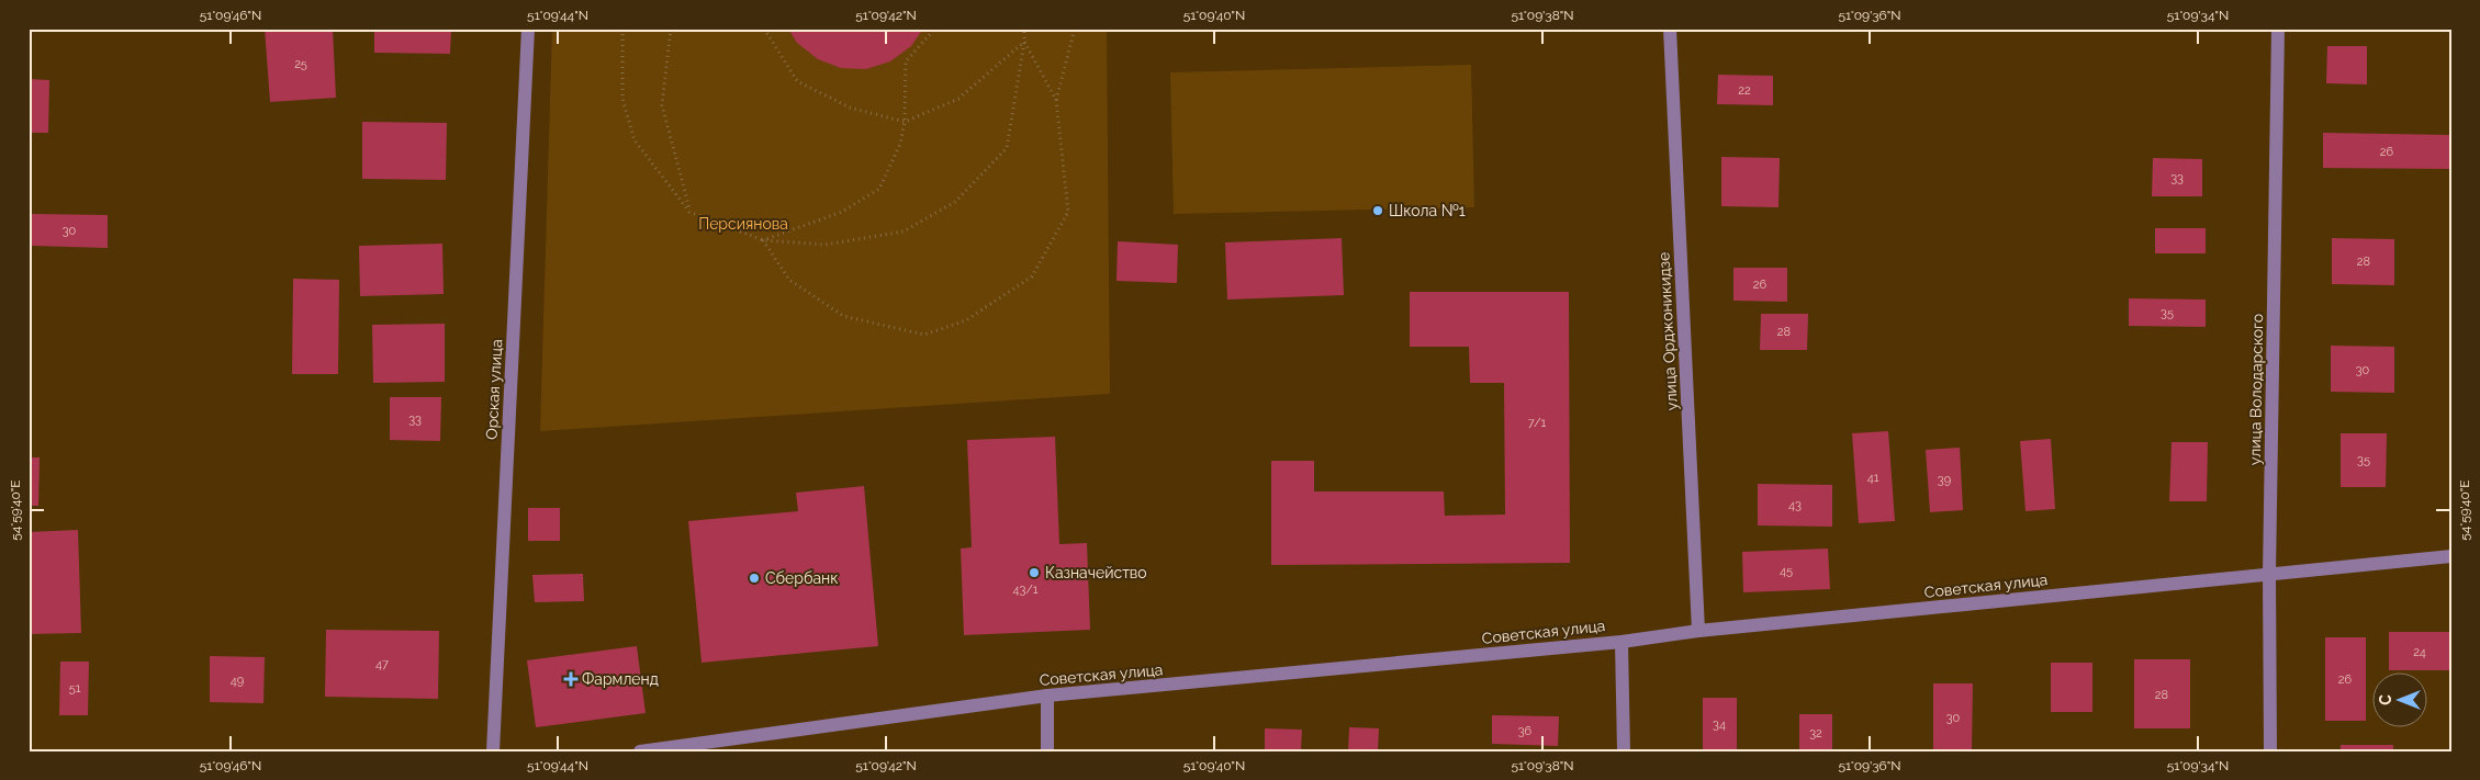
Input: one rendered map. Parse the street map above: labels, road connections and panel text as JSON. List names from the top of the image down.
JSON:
{
  "streets": {
    "street": [
      "улица Орджоникидзе",
      "Орская улица",
      "улица Володарского",
      "Советская улица"
    ]
  },
  "crossings": [
    ["улица Орджоникидзе", "Советская улица"],
    ["улица Володарского", "Советская улица"]
  ],
  "parks": ["Персиянова"],
  "places": {
    "other": ["Школа №1", "Казначейство", "Сбербанк"],
    "health": ["Фармленд"]
  },
  "house_numbers": [
    "25",
    "22",
    "26",
    "33",
    "30",
    "28",
    "26",
    "35",
    "28",
    "30",
    "33",
    "7/1",
    "35",
    "41",
    "39",
    "43",
    "45",
    "43/1",
    "24",
    "47",
    "26",
    "49",
    "51",
    "28",
    "30",
    "34",
    "36",
    "32"
  ],
  "north": "left",
  "coordinates": [
    "51°09'46\"N",
    "51°09'44\"N",
    "51°09'42\"N",
    "51°09'40\"N",
    "51°09'38\"N",
    "51°09'36\"N",
    "51°09'34\"N",
    "54°59'40\"E"
  ]
}
